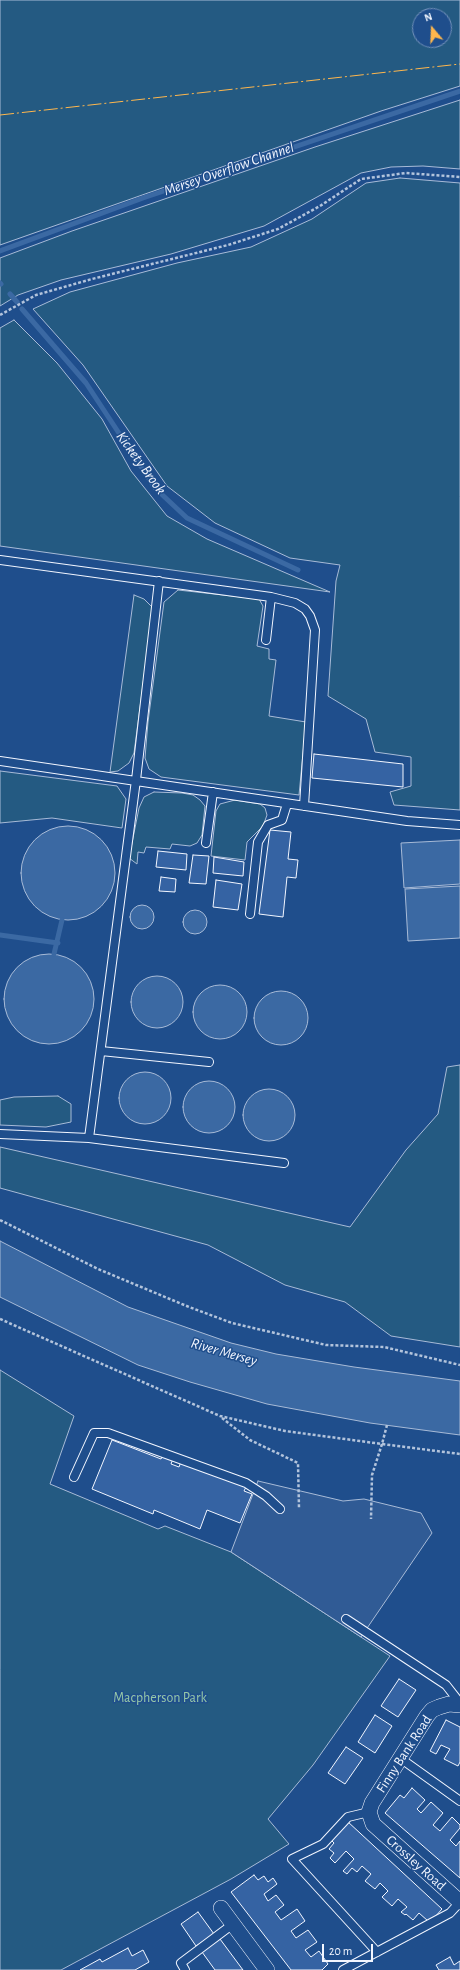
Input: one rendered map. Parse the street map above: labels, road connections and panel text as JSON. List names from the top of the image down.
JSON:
{
  "streets": {
    "street": ["Finny Bank Road", "Crossley Road"]
  },
  "crossings": [
    ["Finny Bank Road", "Crossley Road"]
  ],
  "water": ["Mersey Overflow Channel", "Kickety Brook", "River Mersey"],
  "parks": ["Macpherson Park"],
  "scale_bar": "20 m",
  "north": "top"
}
